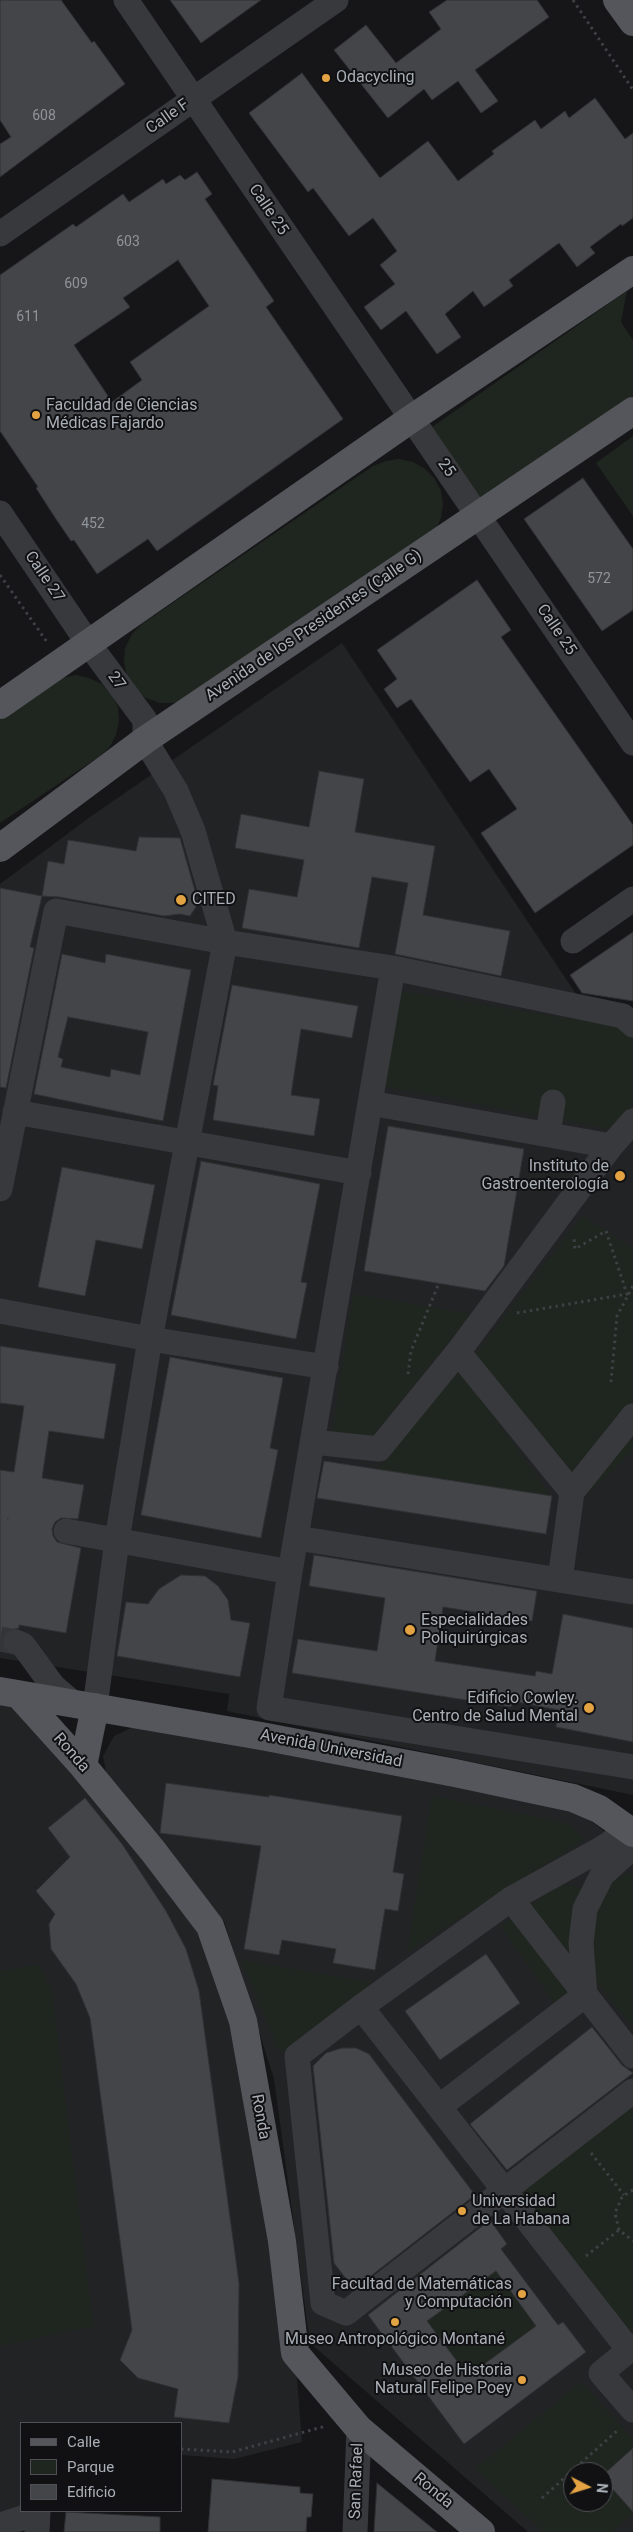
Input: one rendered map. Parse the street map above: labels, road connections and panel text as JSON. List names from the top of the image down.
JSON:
{
  "streets": {
    "main road": ["Avenida de los Presidentes (Calle G)", "Avenida Universidad", "Ronda"],
    "street": [
      "Calle F",
      "Calle 25",
      "25",
      "Calle 27",
      "27",
      "San Rafael"
    ]
  },
  "crossings": [
    ["Calle F", "Calle 25"],
    ["Calle 25", "25"],
    ["Calle 25", "Avenida de los Presidentes (Calle G)"],
    ["25", "Avenida de los Presidentes (Calle G)"],
    ["Calle 27", "27"],
    ["Avenida de los Presidentes (Calle G)", "27"],
    ["Avenida Universidad", "Ronda"],
    ["Ronda", "San Rafael"]
  ],
  "places": [
    "Odacycling",
    "Faculdad de Ciencias Médicas Fajardo",
    "CITED",
    "Instituto de Gastroenterología",
    "Especialidades Poliquirúrgicas",
    "Edificio Cowley. Centro de Salud Mental",
    "Universidad de La Habana",
    "Facultad de Matemáticas y Computación",
    "Museo Antropológico Montané",
    "Museo de Historia Natural Felipe Poey"
  ],
  "house_numbers": [
    "608",
    "603",
    "609",
    "611",
    "452",
    "572"
  ],
  "legend": ["Calle", "Parque", "Edificio"],
  "north": "right"
}
